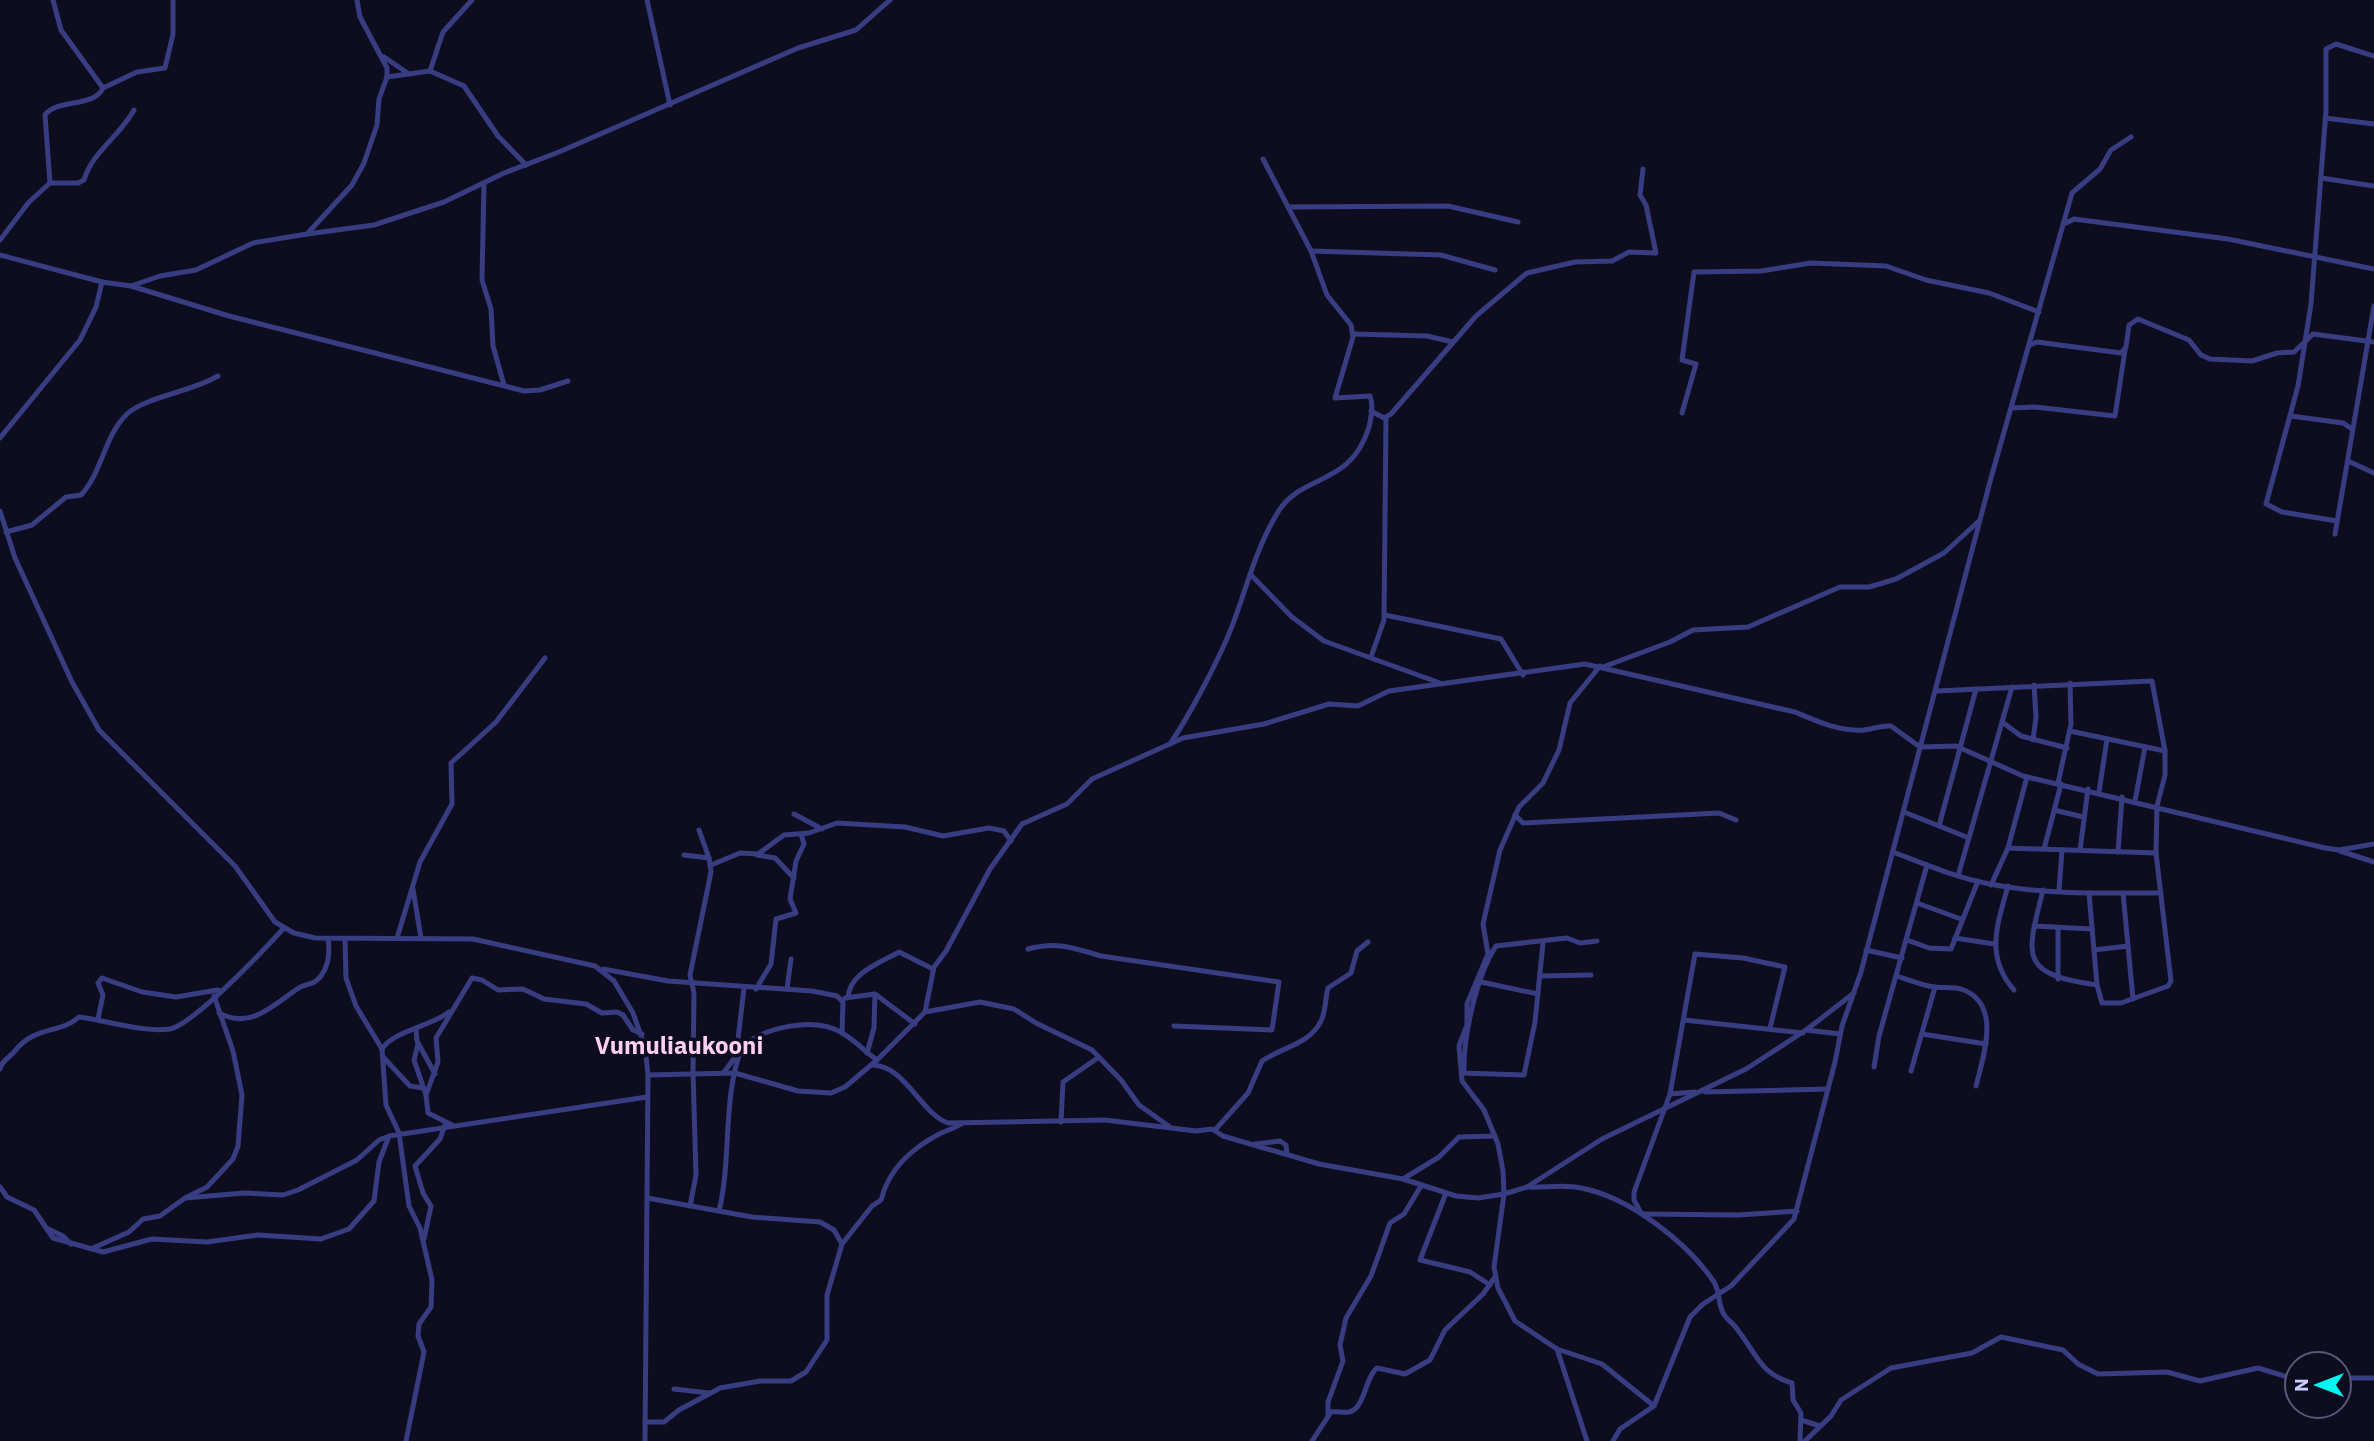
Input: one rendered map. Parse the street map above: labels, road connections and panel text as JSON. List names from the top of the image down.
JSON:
{
  "districts": ["Vumuliaukooni"],
  "north": "left"
}
